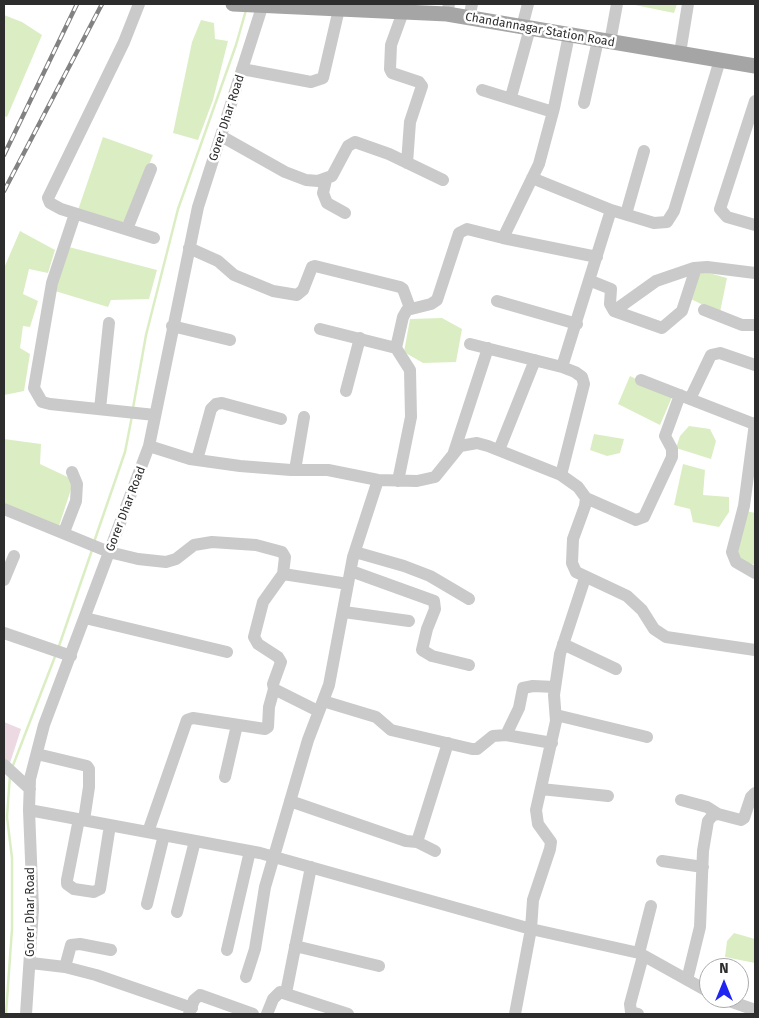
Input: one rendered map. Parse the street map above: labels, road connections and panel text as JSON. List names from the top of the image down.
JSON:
{
  "streets": {
    "main road": ["Chandannagar Station Road"],
    "street": ["Gorer Dhar Road"]
  },
  "crossings": [
    ["Chandannagar Station Road", "Gorer Dhar Road"]
  ],
  "north": "top"
}
